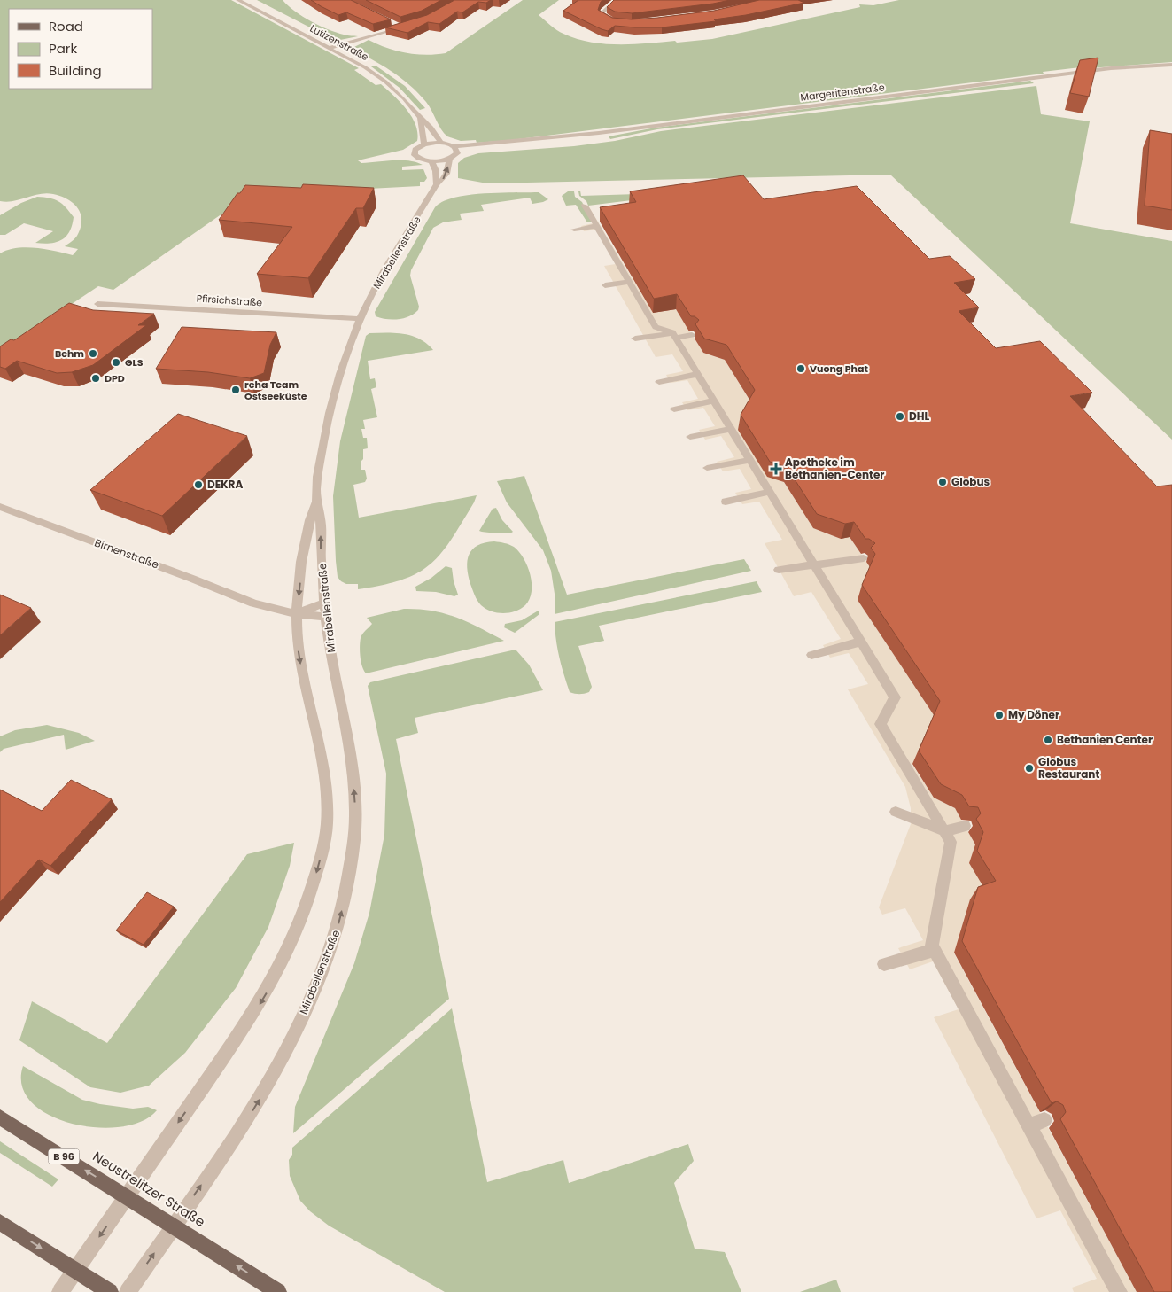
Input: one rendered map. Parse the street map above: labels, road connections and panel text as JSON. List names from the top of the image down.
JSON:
{
  "streets": {
    "main road": ["B 96", "Neustrelitzer Straße"],
    "street": [
      "Lutizenstraße",
      "Margeritenstraße",
      "Mirabellenstraße",
      "Pfirsichstraße",
      "Birnenstraße"
    ]
  },
  "crossings": [
    ["Lutizenstraße", "Margeritenstraße"],
    ["Mirabellenstraße", "Pfirsichstraße"],
    ["Mirabellenstraße", "Birnenstraße"],
    ["Mirabellenstraße", "Neustrelitzer Straße"]
  ],
  "places": {
    "other": [
      "Behm",
      "GLS",
      "Vuong Phat",
      "DPD",
      "reha Team Ostseeküste",
      "DHL",
      "Globus",
      "DEKRA",
      "My Döner",
      "Bethanien Center",
      "Globus Restaurant"
    ],
    "health": ["Apotheke im Bethanien-Center"]
  },
  "legend": ["Road", "Park", "Building"]
}
